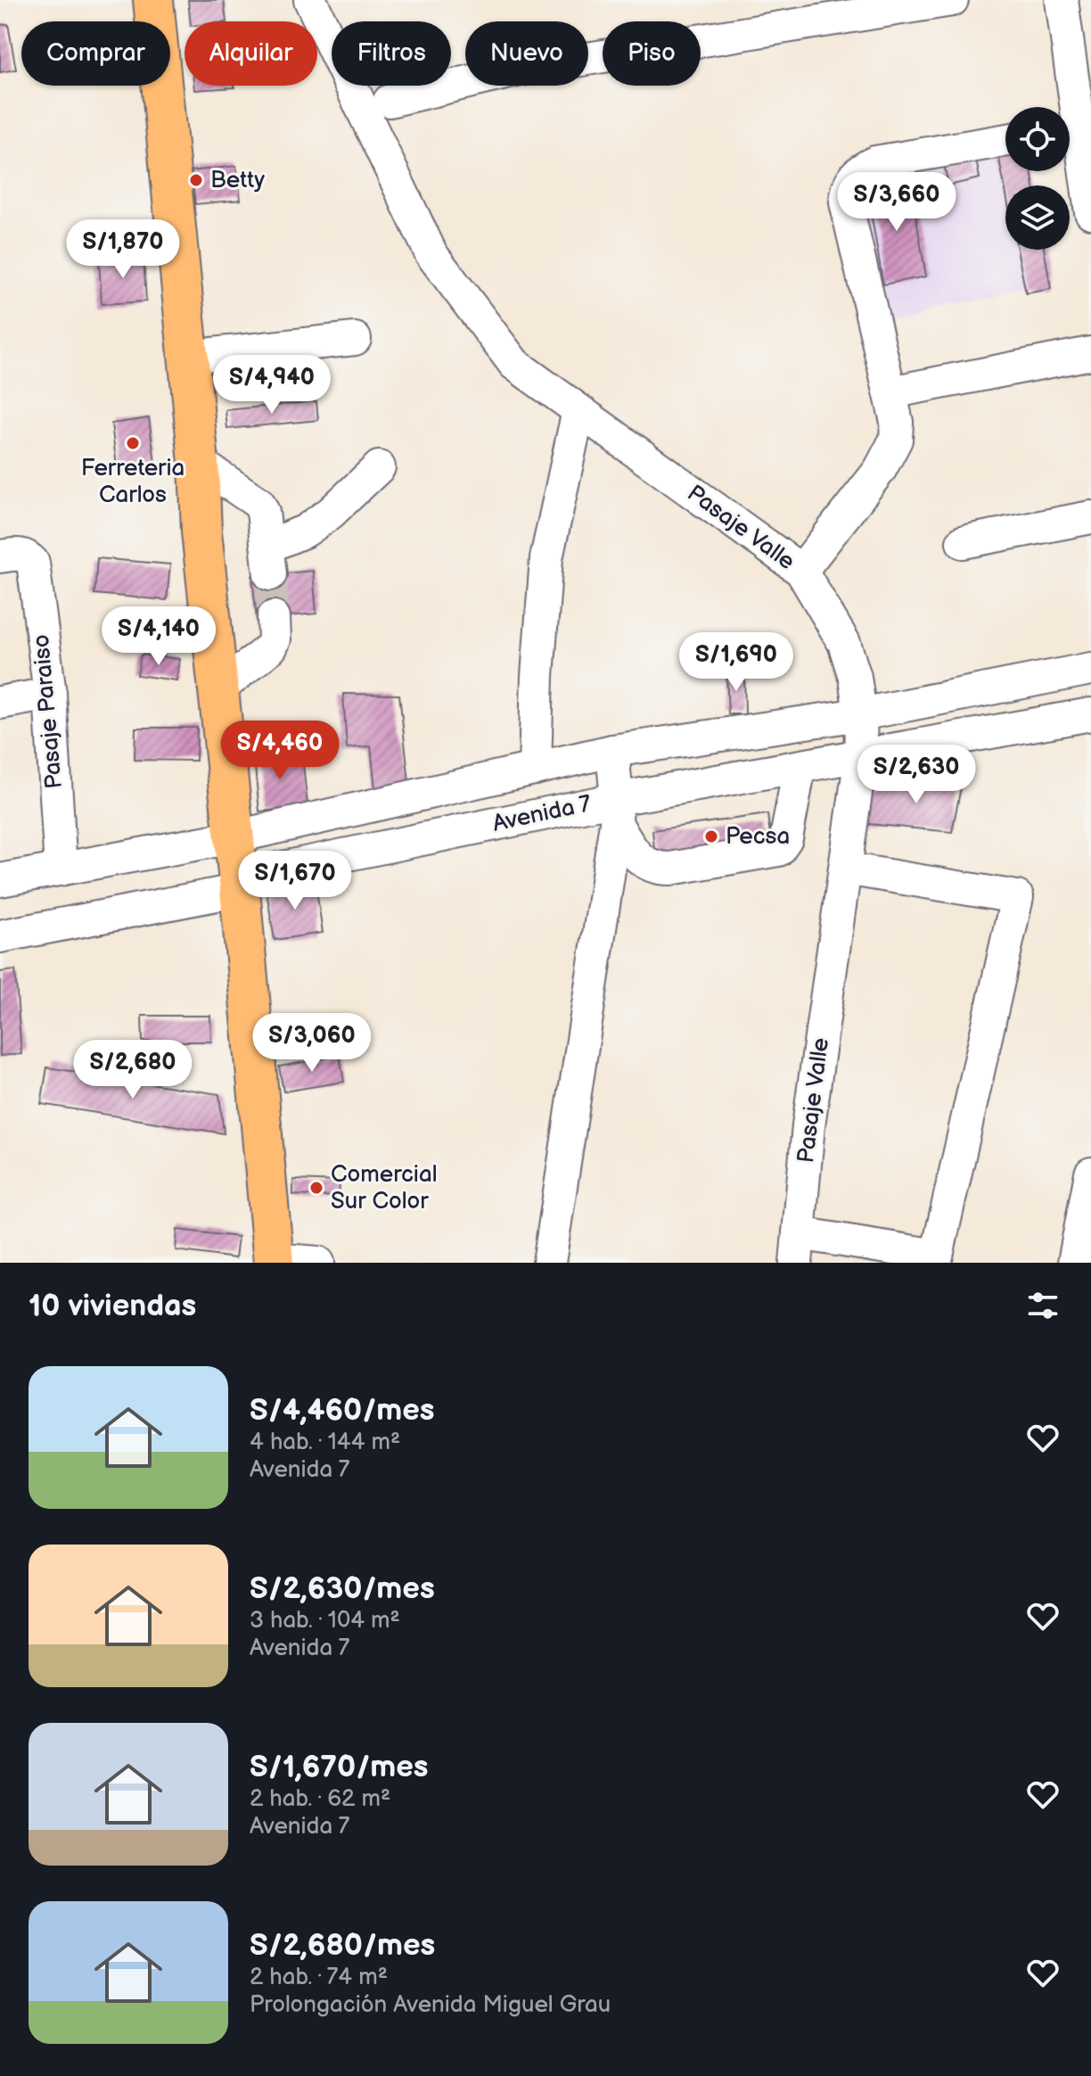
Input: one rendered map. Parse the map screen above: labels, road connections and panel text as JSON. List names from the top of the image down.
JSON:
{
  "streets": {
    "street": ["Pasaje Valle", "Pasaje Paraiso", "Avenida 7"]
  },
  "crossings": [
    ["Pasaje Valle", "Avenida 7"],
    ["Pasaje Paraiso", "Avenida 7"]
  ],
  "places": [
    "Betty",
    "Ferreteria Carlos",
    "Pecsa",
    "Comercial Sur Color"
  ],
  "page": {
    "chip": [
      "Comprar",
      "Alquilar",
      "Filtros",
      "Nuevo",
      "Piso"
    ],
    "price": [
      "S/3,660",
      "S/1,870",
      "S/4,940",
      "S/4,140",
      "S/1,690",
      "S/4,460",
      "S/2,630",
      "S/1,670",
      "S/3,060",
      "S/2,680"
    ],
    "heading": "10 viviendas",
    "list": [
      {
        "name": "S/4,460/mes",
        "note": "4 hab. · 144 m² · Avenida 7"
      },
      {
        "name": "S/2,630/mes",
        "note": "3 hab. · 104 m² · Avenida 7"
      },
      {
        "name": "S/1,670/mes",
        "note": "2 hab. · 62 m² · Avenida 7"
      },
      {
        "name": "S/2,680/mes",
        "note": "2 hab. · 74 m² · Prolongación Avenida Miguel Grau"
      }
    ]
  }
}
